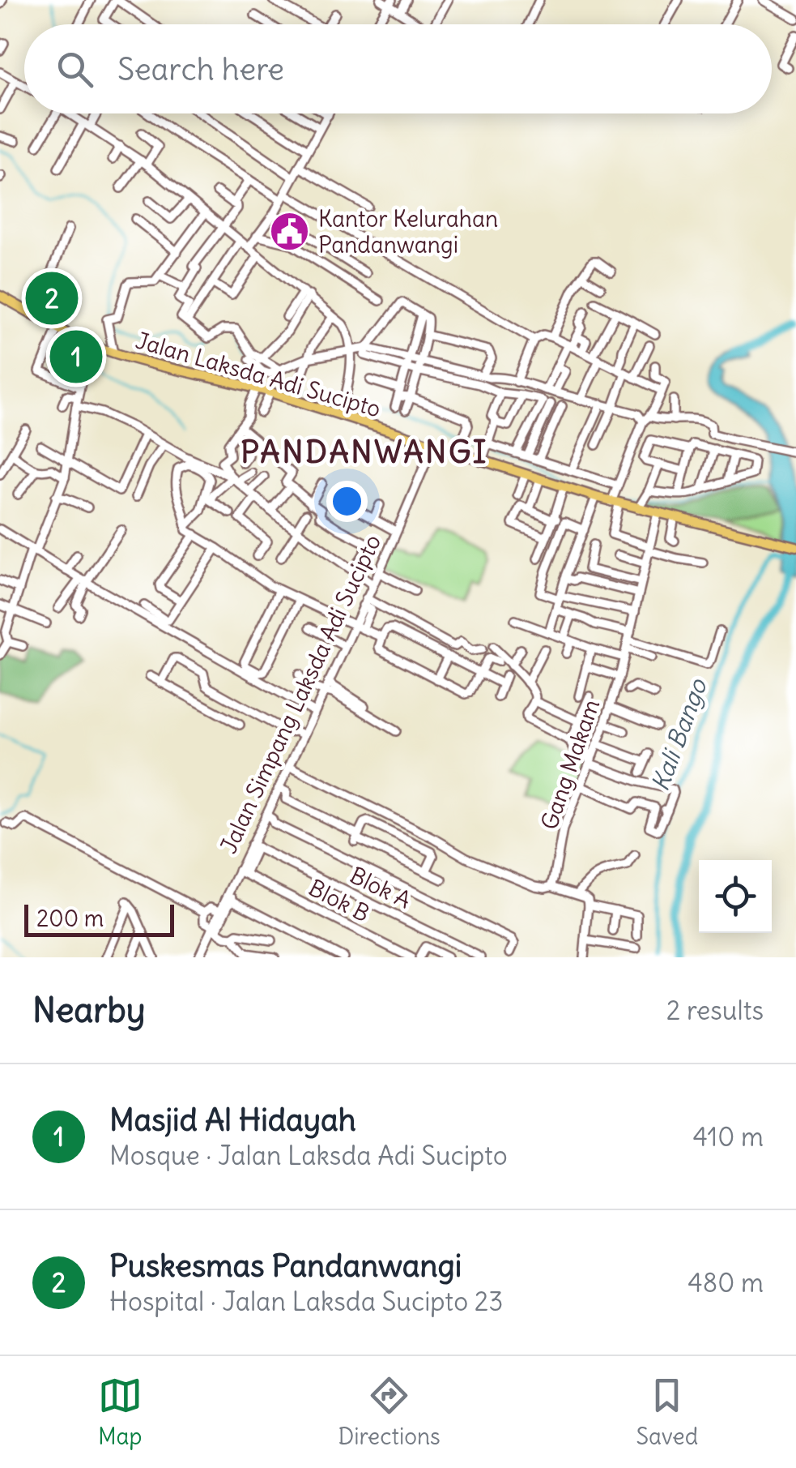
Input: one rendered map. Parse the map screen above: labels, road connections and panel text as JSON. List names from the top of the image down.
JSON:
{
  "streets": {
    "main road": ["Jalan Laksda Adi Sucipto"],
    "street": [
      "Jalan Simpang Laksda Adi Sucipto",
      "Gang Makam",
      "Blok A",
      "Blok B"
    ]
  },
  "crossings": [
    ["Jalan Laksda Adi Sucipto", "Jalan Simpang Laksda Adi Sucipto"],
    ["Jalan Laksda Adi Sucipto", "Gang Makam"],
    ["Jalan Simpang Laksda Adi Sucipto", "Blok A"],
    ["Jalan Simpang Laksda Adi Sucipto", "Blok B"]
  ],
  "districts": ["PANDANWANGI"],
  "water": ["Kali Bango"],
  "places": {
    "public building": ["Kantor Kelurahan Pandanwangi"]
  },
  "scale_bar": "200 m",
  "page": {
    "search": "Search here",
    "pins": ["2", "1"],
    "scale": "200 m",
    "heading": ["Nearby", "2 results"],
    "list": [
      {
        "mark": "1",
        "name": "Masjid Al Hidayah",
        "note": "Mosque · Jalan Laksda Adi Sucipto",
        "value": "410 m"
      },
      {
        "mark": "2",
        "name": "Puskesmas Pandanwangi",
        "note": "Hospital · Jalan Laksda Sucipto 23",
        "value": "480 m"
      }
    ],
    "nav": ["Map", "Directions", "Saved"]
  }
}
